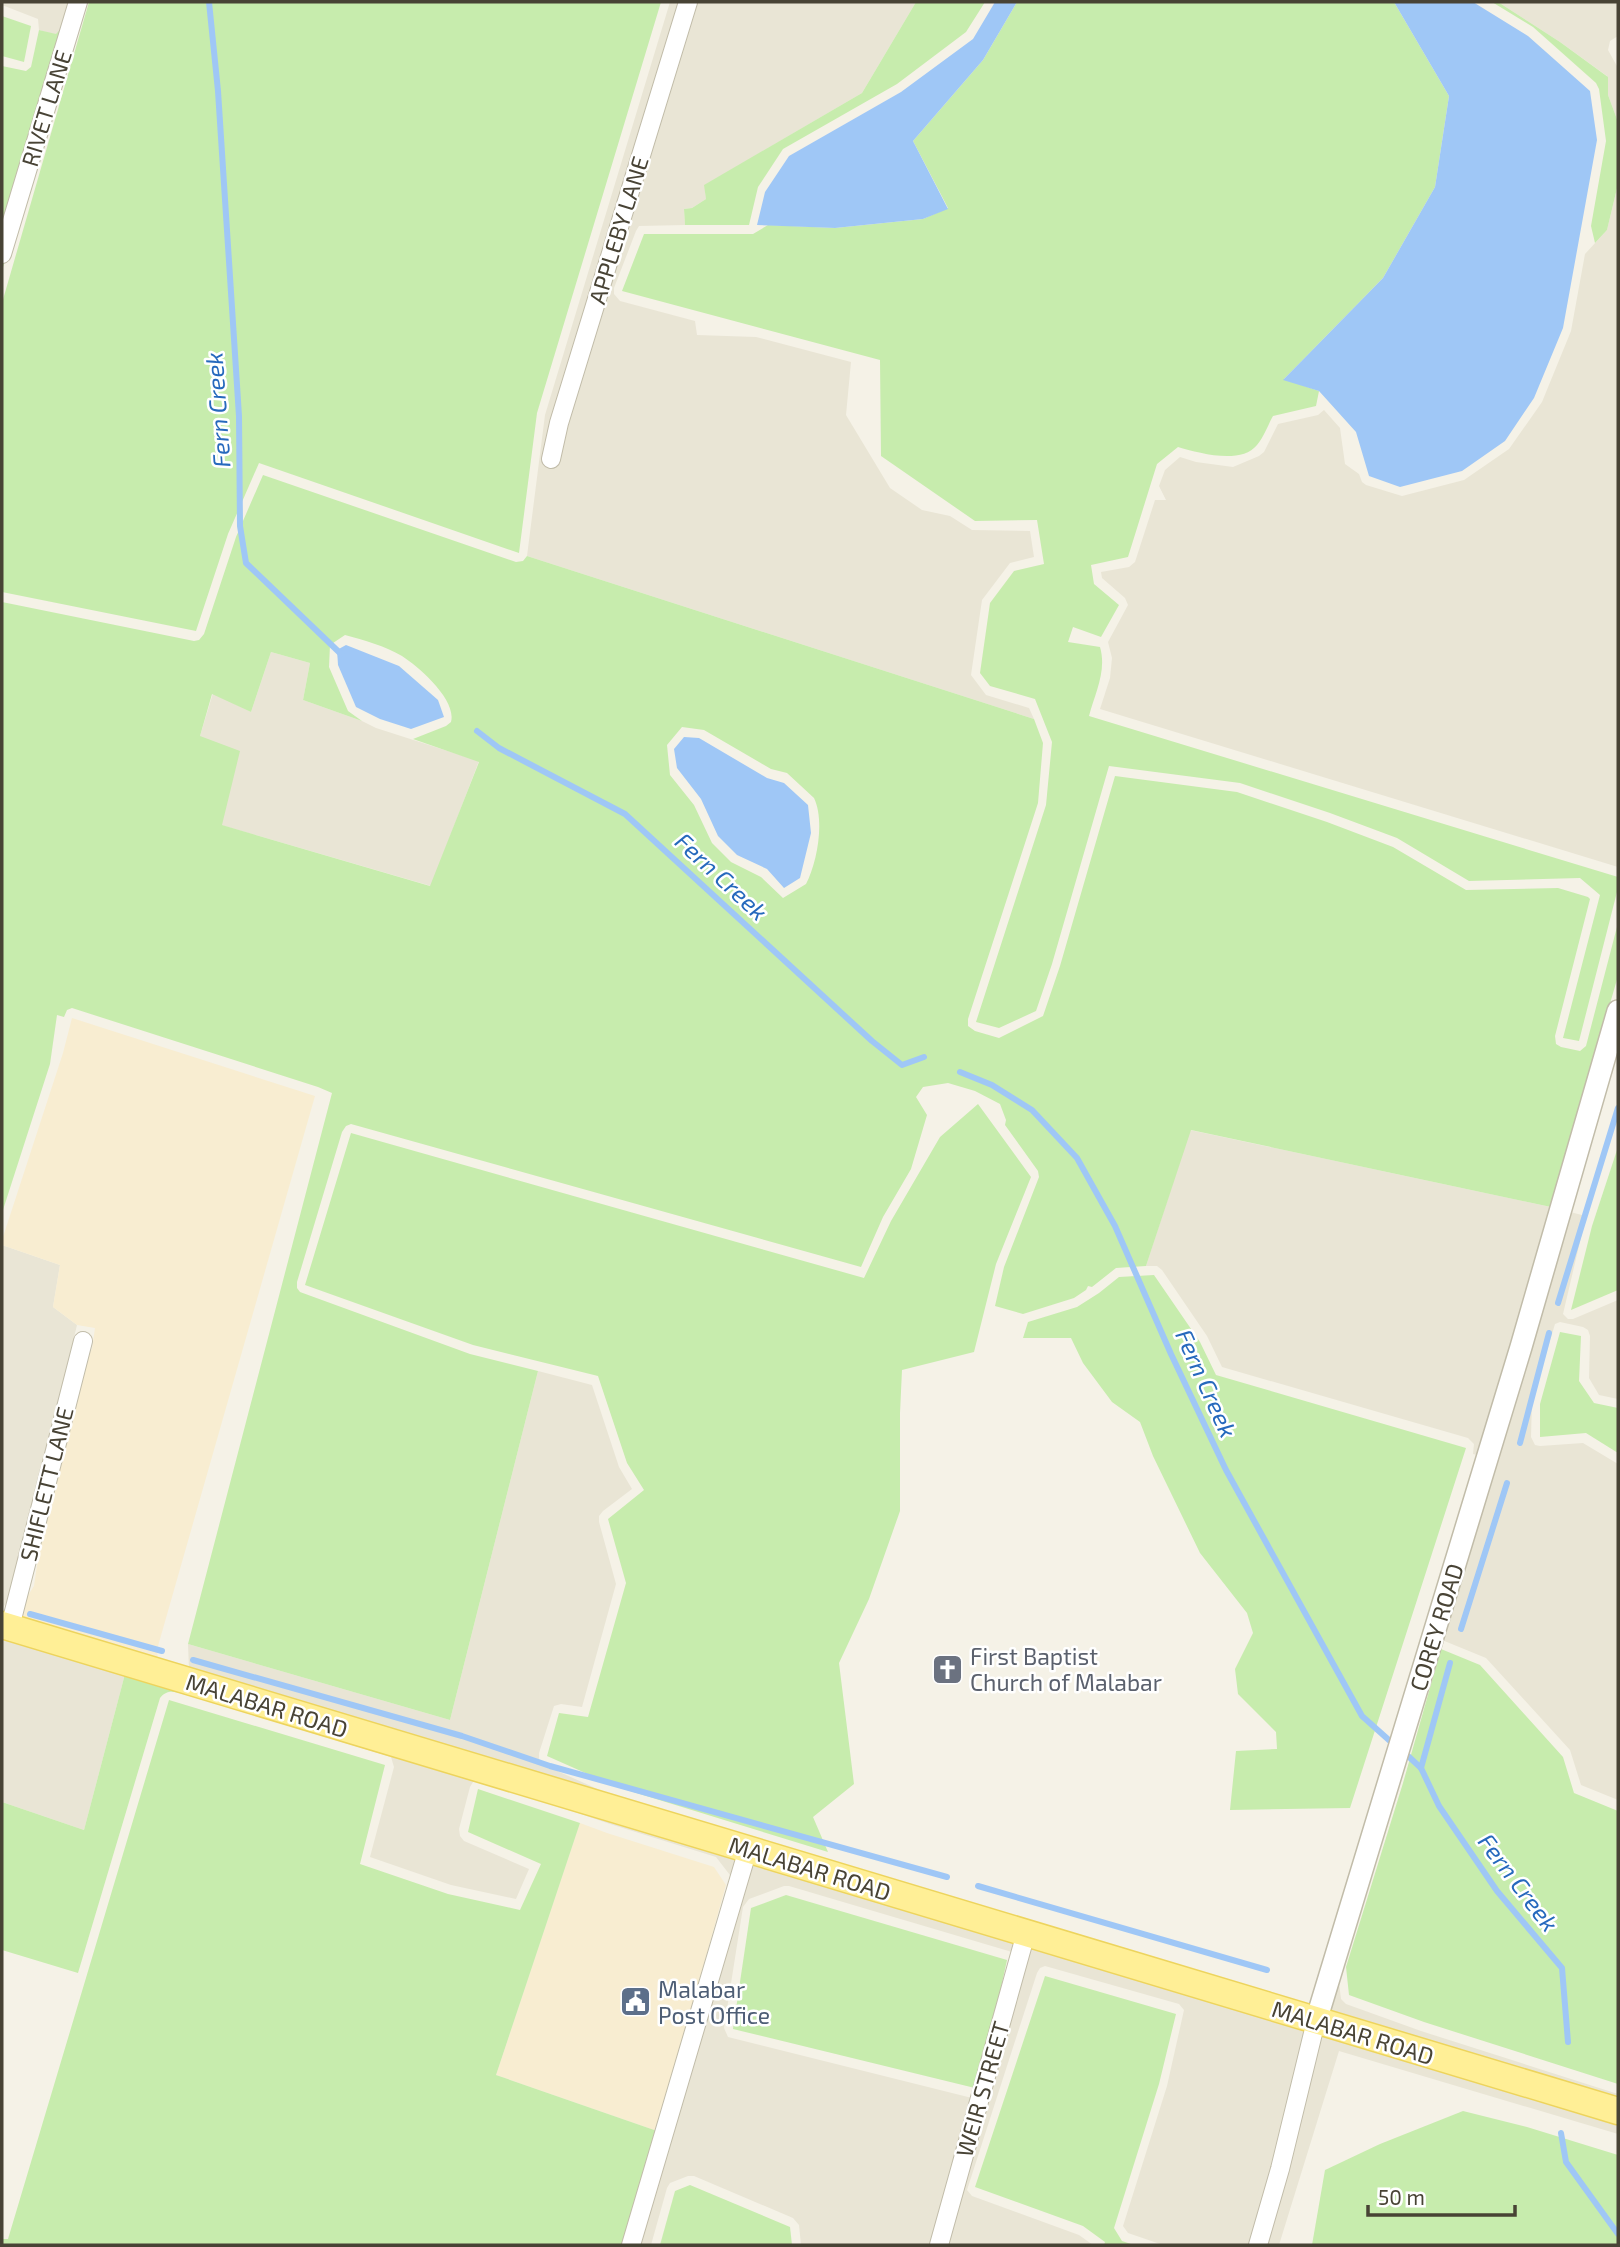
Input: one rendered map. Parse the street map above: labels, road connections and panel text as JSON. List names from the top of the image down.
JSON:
{
  "streets": {
    "main road": ["MALABAR ROAD"],
    "street": [
      "RIVET LANE",
      "APPLEBY LANE",
      "SHIFLETT LANE",
      "COREY ROAD",
      "WEIR STREET"
    ]
  },
  "crossings": [
    ["SHIFLETT LANE", "MALABAR ROAD"],
    ["COREY ROAD", "MALABAR ROAD"],
    ["MALABAR ROAD", "WEIR STREET"]
  ],
  "water": ["Fern Creek"],
  "places": {
    "church": ["First Baptist Church of Malabar"],
    "public building": ["Malabar Post Office"]
  },
  "scale_bar": "50 m"
}
